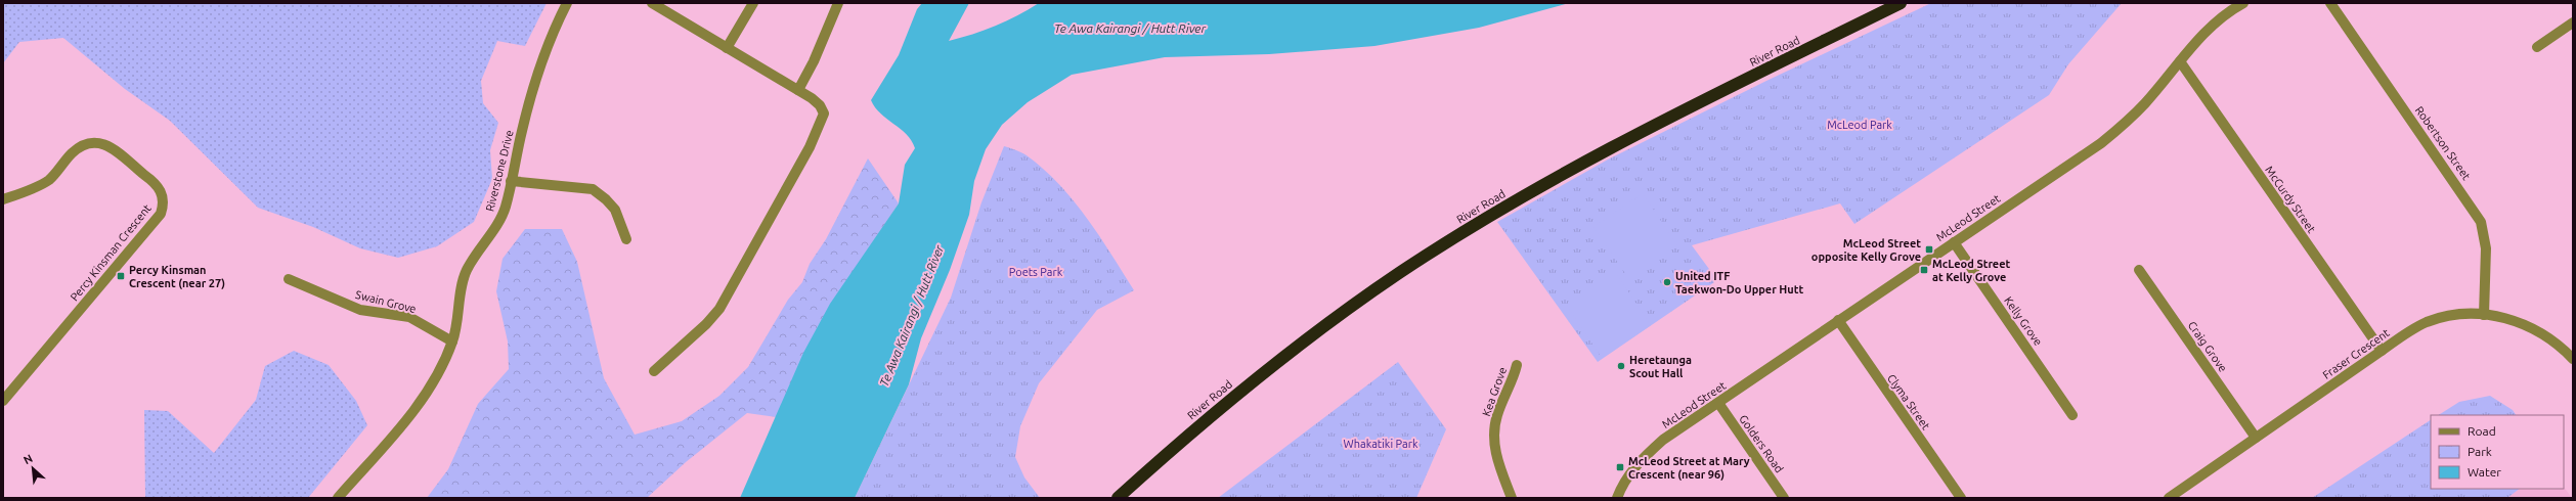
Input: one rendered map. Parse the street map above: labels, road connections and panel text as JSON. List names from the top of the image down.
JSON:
{
  "streets": {
    "highway": ["River Road"],
    "street": [
      "Robertson Street",
      "Riverstone Drive",
      "McCurdy Street",
      "McLeod Street",
      "Percy Kinsman Crescent",
      "Swain Grove",
      "Kelly Grove",
      "Craig Grove",
      "Fraser Crescent",
      "Kea Grove",
      "Clyma Street",
      "Golders Road"
    ]
  },
  "crossings": [
    ["Robertson Street", "Fraser Crescent"],
    ["Riverstone Drive", "Swain Grove"],
    ["McCurdy Street", "McLeod Street"],
    ["McCurdy Street", "Fraser Crescent"],
    ["McLeod Street", "Kelly Grove"],
    ["McLeod Street", "Clyma Street"],
    ["McLeod Street", "Golders Road"],
    ["Craig Grove", "Fraser Crescent"]
  ],
  "water": ["Te Awa Kairangi / Hutt River"],
  "parks": ["McLeod Park", "Poets Park", "Whakatiki Park"],
  "places": {
    "transit": [
      "McLeod Street opposite Kelly Grove",
      "McLeod Street at Kelly Grove",
      "Percy Kinsman Crescent (near 27)",
      "McLeod Street at Mary Crescent (near 96)"
    ],
    "other": ["United ITF Taekwon-Do Upper Hutt", "Heretaunga Scout Hall"]
  },
  "legend": ["Road", "Park", "Water"],
  "north": "top left"
}
